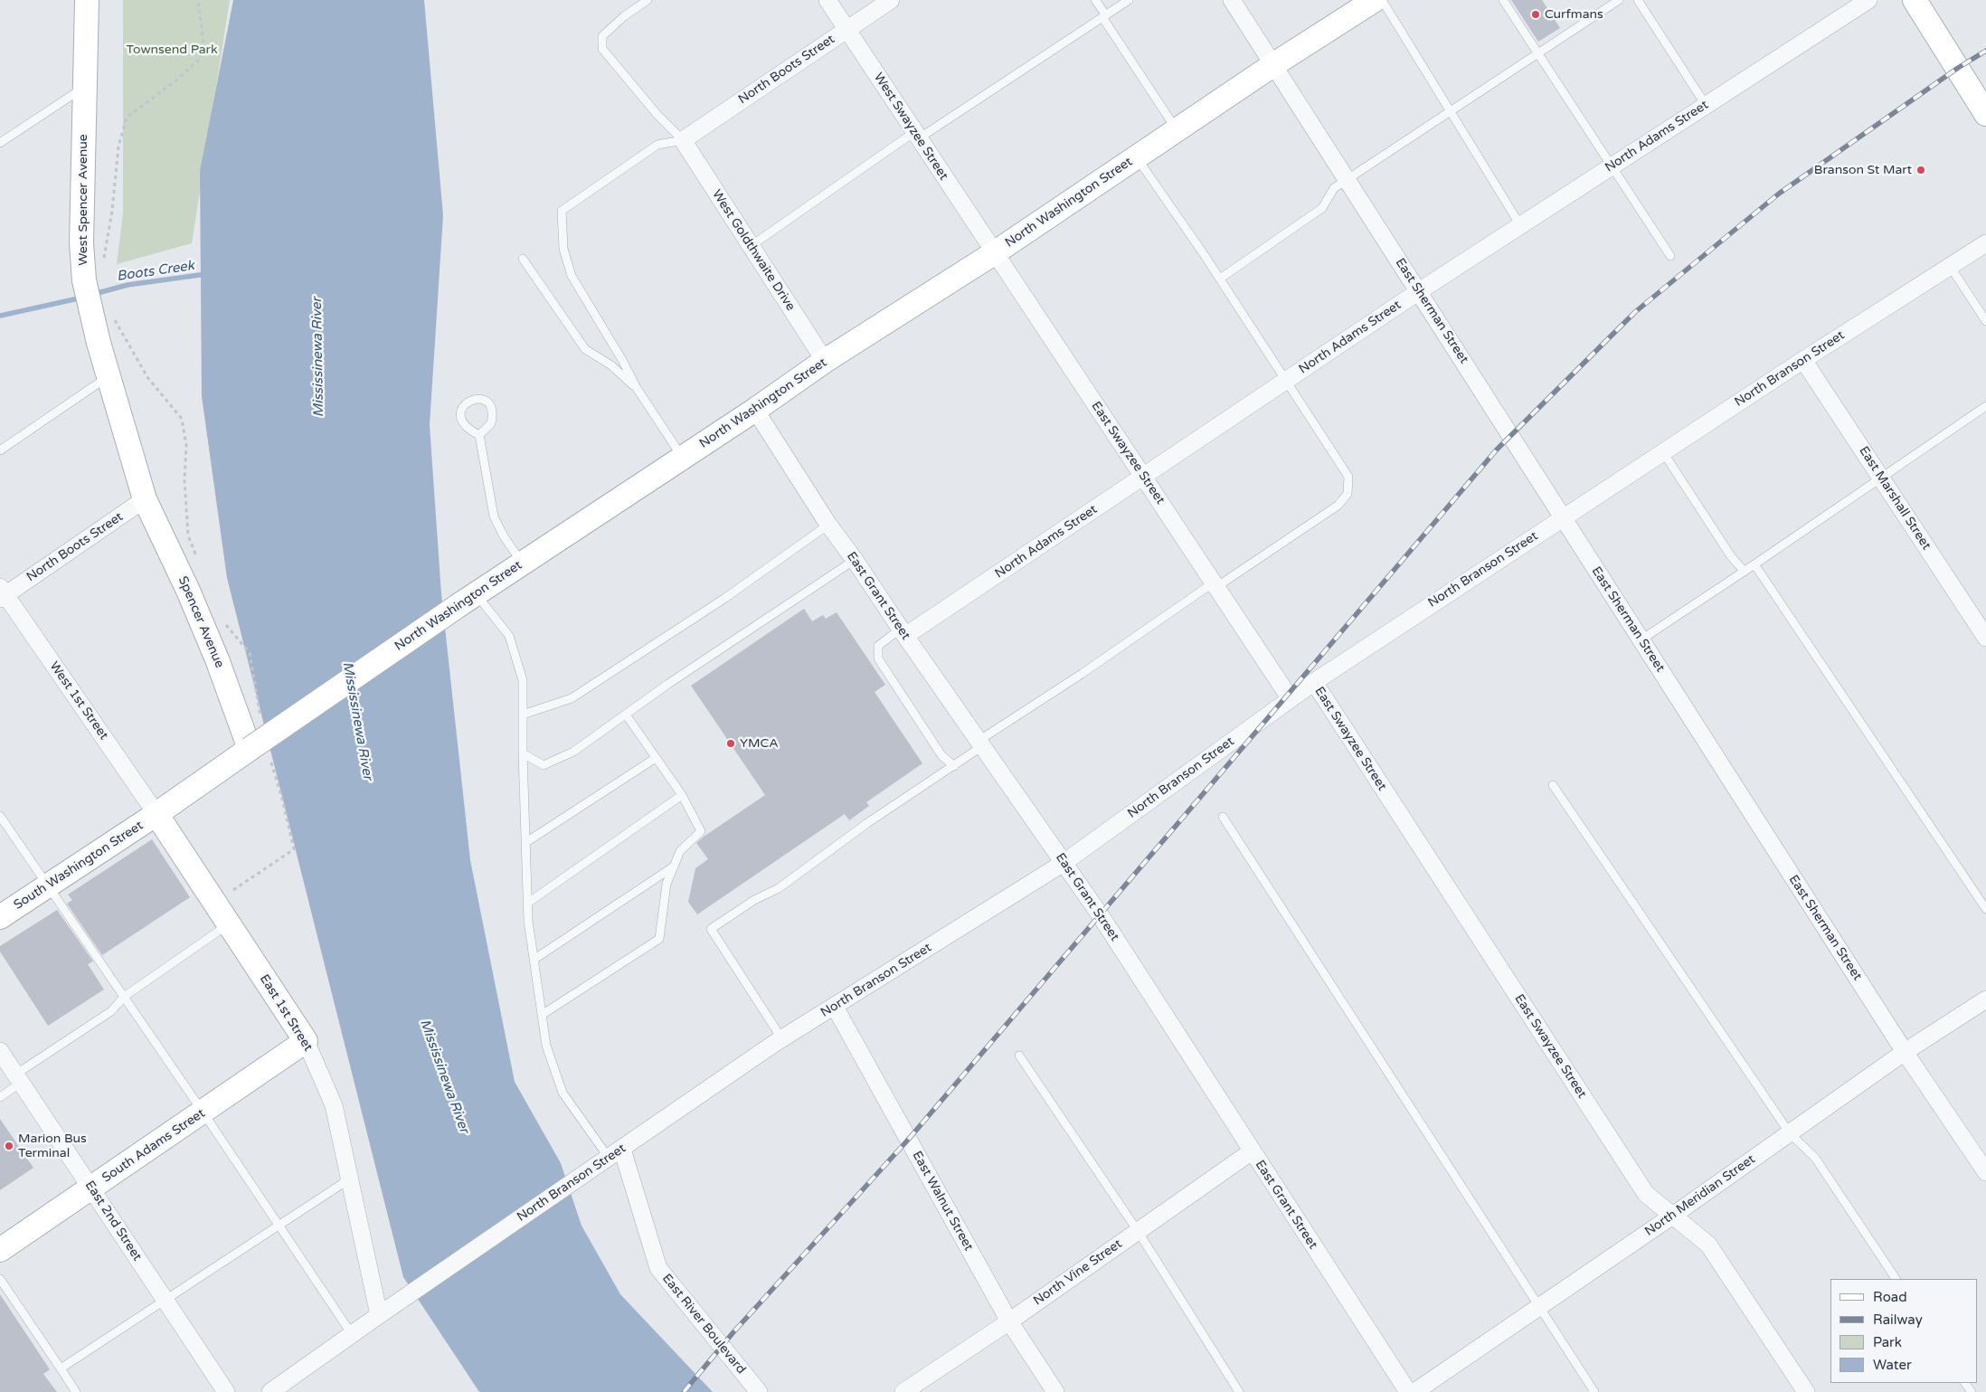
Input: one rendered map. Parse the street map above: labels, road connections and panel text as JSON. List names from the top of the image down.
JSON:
{
  "streets": {
    "main road": [
      "West Spencer Avenue",
      "North Washington Street",
      "Spencer Avenue",
      "South Washington Street",
      "East 1st Street",
      "South Adams Street"
    ],
    "street": [
      "North Boots Street",
      "West Swayzee Street",
      "North Adams Street",
      "West Goldthwaite Drive",
      "East Sherman Street",
      "North Branson Street",
      "East Swayzee Street",
      "East Marshall Street",
      "East Grant Street",
      "West 1st Street",
      "North Meridian Street",
      "East Walnut Street",
      "East 2nd Street",
      "North Vine Street",
      "East River Boulevard"
    ]
  },
  "crossings": [
    ["North Boots Street", "West Swayzee Street"],
    ["North Boots Street", "West Spencer Avenue"],
    ["North Boots Street", "West Goldthwaite Drive"],
    ["North Boots Street", "Spencer Avenue"],
    ["North Boots Street", "West 1st Street"],
    ["West Swayzee Street", "North Washington Street"],
    ["West Swayzee Street", "East Swayzee Street"],
    ["North Adams Street", "East Sherman Street"],
    ["North Adams Street", "East Swayzee Street"],
    ["North Adams Street", "East Grant Street"],
    ["West Spencer Avenue", "Spencer Avenue"],
    ["North Washington Street", "West Goldthwaite Drive"],
    ["North Washington Street", "East Sherman Street"],
    ["North Washington Street", "East Swayzee Street"],
    ["North Washington Street", "East Grant Street"],
    ["North Washington Street", "Spencer Avenue"],
    ["North Washington Street", "West 1st Street"],
    ["North Washington Street", "South Washington Street"],
    ["North Washington Street", "East 1st Street"],
    ["East Sherman Street", "North Branson Street"],
    ["East Sherman Street", "North Meridian Street"],
    ["North Branson Street", "East Swayzee Street"],
    ["North Branson Street", "East Marshall Street"],
    ["North Branson Street", "East Grant Street"],
    ["North Branson Street", "East 1st Street"],
    ["North Branson Street", "East Walnut Street"],
    ["North Branson Street", "East River Boulevard"],
    ["East Swayzee Street", "North Meridian Street"],
    ["East Grant Street", "North Vine Street"],
    ["West 1st Street", "South Washington Street"],
    ["West 1st Street", "East 1st Street"],
    ["South Washington Street", "East 1st Street"],
    ["East 1st Street", "South Adams Street"],
    ["South Adams Street", "East 2nd Street"],
    ["East Walnut Street", "North Vine Street"]
  ],
  "water": ["Boots Creek", "Mississinewa River"],
  "parks": ["Townsend Park"],
  "places": [
    "Curfmans",
    "Branson St Mart",
    "YMCA",
    "Marion Bus Terminal"
  ],
  "legend": [
    "Road",
    "Railway",
    "Park",
    "Water"
  ]
}
